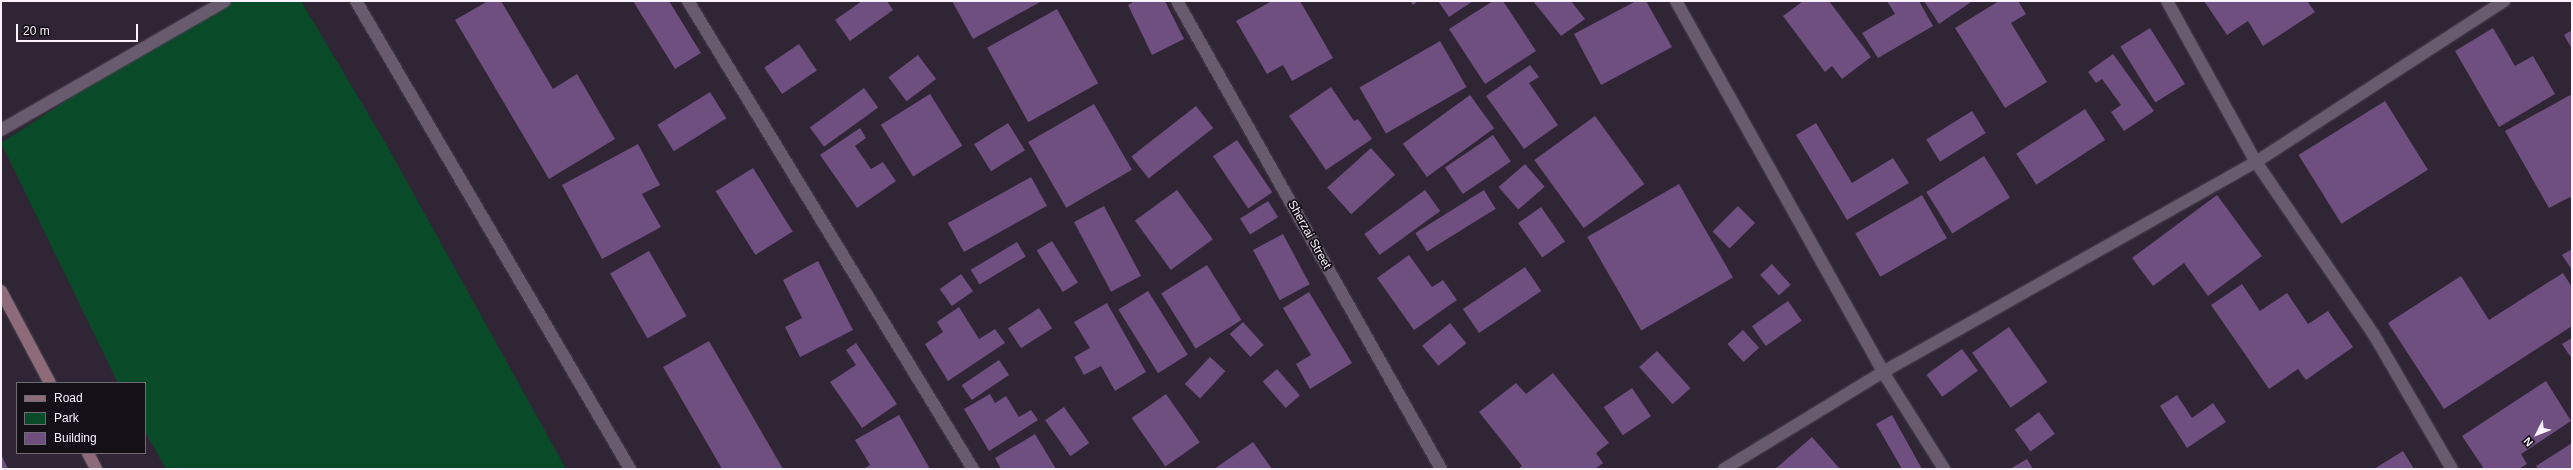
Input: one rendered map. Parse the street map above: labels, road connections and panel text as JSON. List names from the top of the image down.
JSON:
{
  "streets": {
    "street": ["Sherzai Street"]
  },
  "legend": ["Road", "Park", "Building"],
  "scale_bar": "20 m",
  "north": "bottom left"
}
